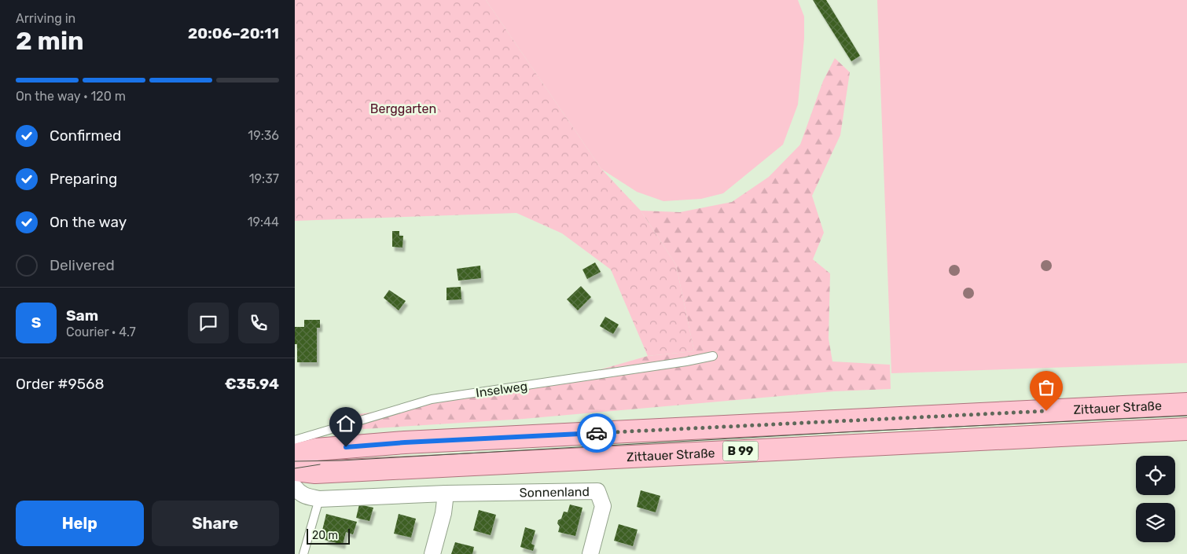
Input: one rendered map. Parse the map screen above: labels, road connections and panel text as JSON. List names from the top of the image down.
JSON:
{
  "streets": {
    "main road": ["Zittauer Straße", "B 99"],
    "street": ["Sonnenland"],
    "lane": ["Inselweg"]
  },
  "parks": ["Berggarten"],
  "scale_bar": "20 m",
  "page": {
    "heading": ["2 min", "Arriving in", "20:06–20:11"],
    "panel": [
      "Sam",
      "Courier · 4.7",
      "Order #9568",
      "€35.94"
    ],
    "bar": "On the way · 120 m",
    "list": [
      ["Confirmed", "19:36"],
      ["Preparing", "19:37"],
      ["On the way", "19:44"],
      "Delivered"
    ],
    "round": "S",
    "buttons": ["Help", "Share"],
    "scale": "20 m"
  }
}
